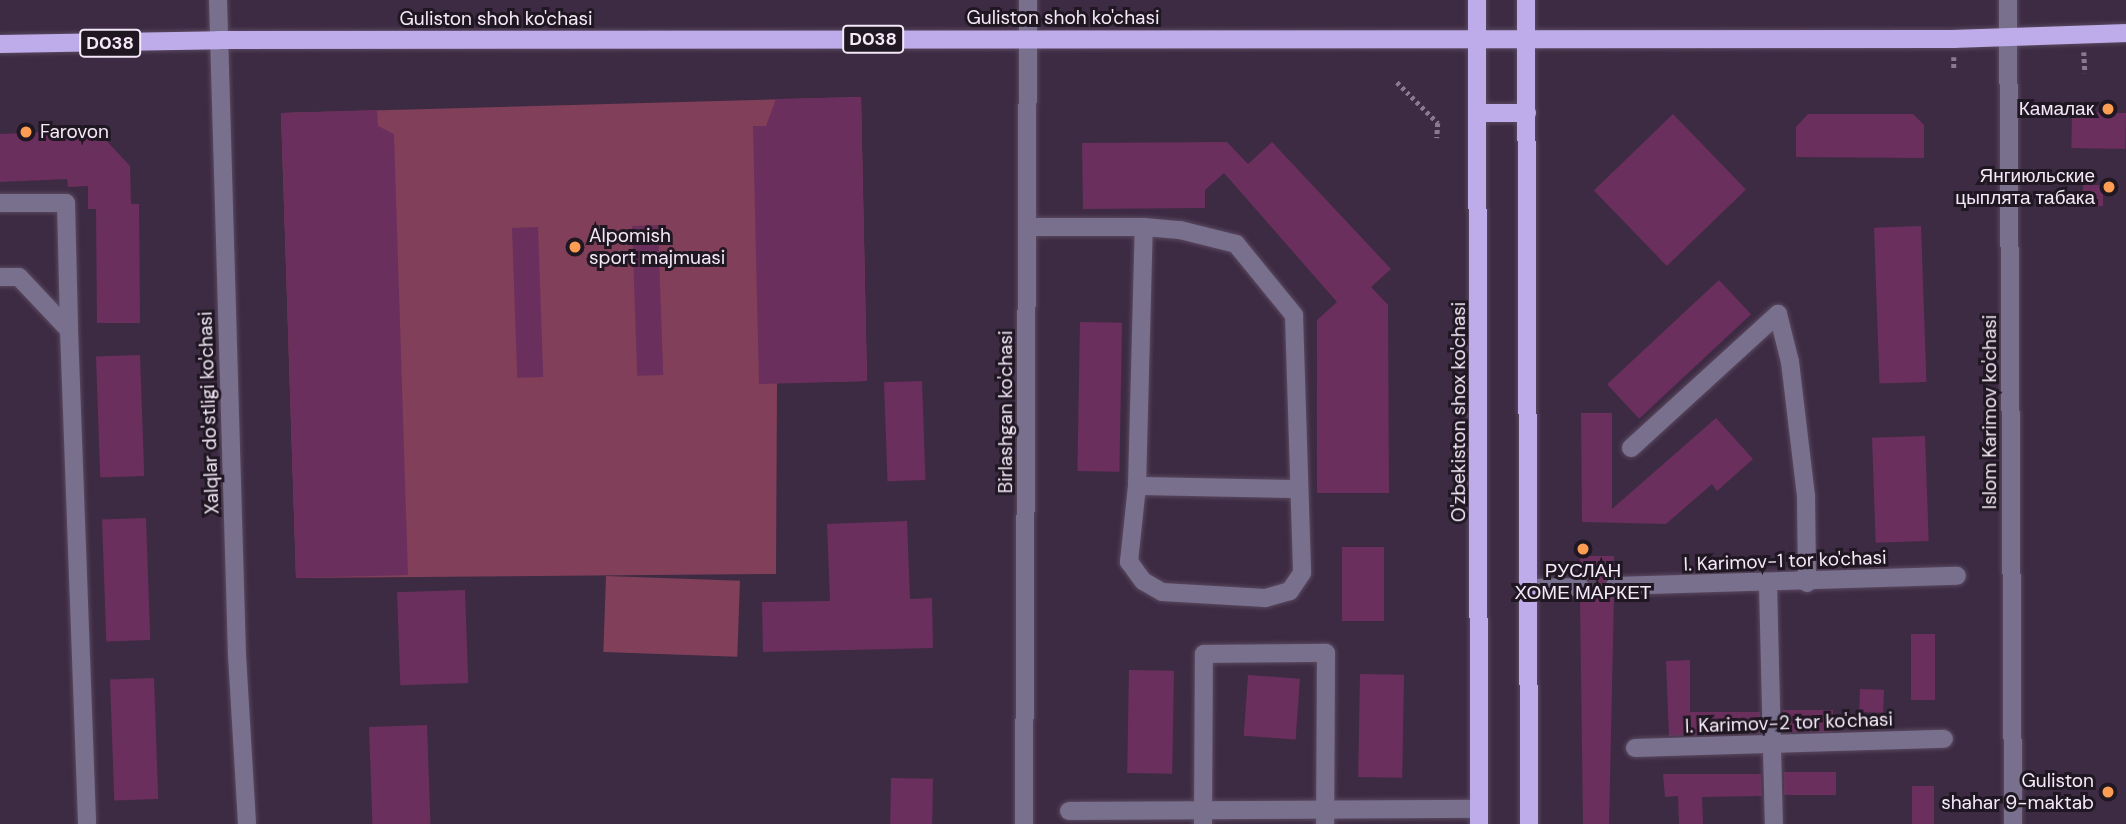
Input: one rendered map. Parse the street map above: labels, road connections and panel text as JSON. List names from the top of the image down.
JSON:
{
  "streets": {
    "main road": ["Guliston shoh ko'chasi", "D038", "O'zbekiston shox ko'chasi"],
    "street": [
      "Birlashgan ko'chasi",
      "Islom Karimov ko'chasi",
      "Xalqlar do'stligi ko'chasi",
      "I. Karimov-1 tor ko'chasi",
      "I. Karimov-2 tor ko'chasi"
    ]
  },
  "crossings": [
    ["Guliston shoh ko'chasi", "Birlashgan ko'chasi"],
    ["Guliston shoh ko'chasi", "O'zbekiston shox ko'chasi"],
    ["Guliston shoh ko'chasi", "Islom Karimov ko'chasi"],
    ["Guliston shoh ko'chasi", "Xalqlar do'stligi ko'chasi"]
  ],
  "places": [
    "Камалак",
    "Farovon",
    "Янгиюльские цыплята табака",
    "Alpomish sport majmuasi",
    "РУСЛАН ХОМЕ МАРКЕТ",
    "Guliston shahar 9-maktab"
  ]
}
